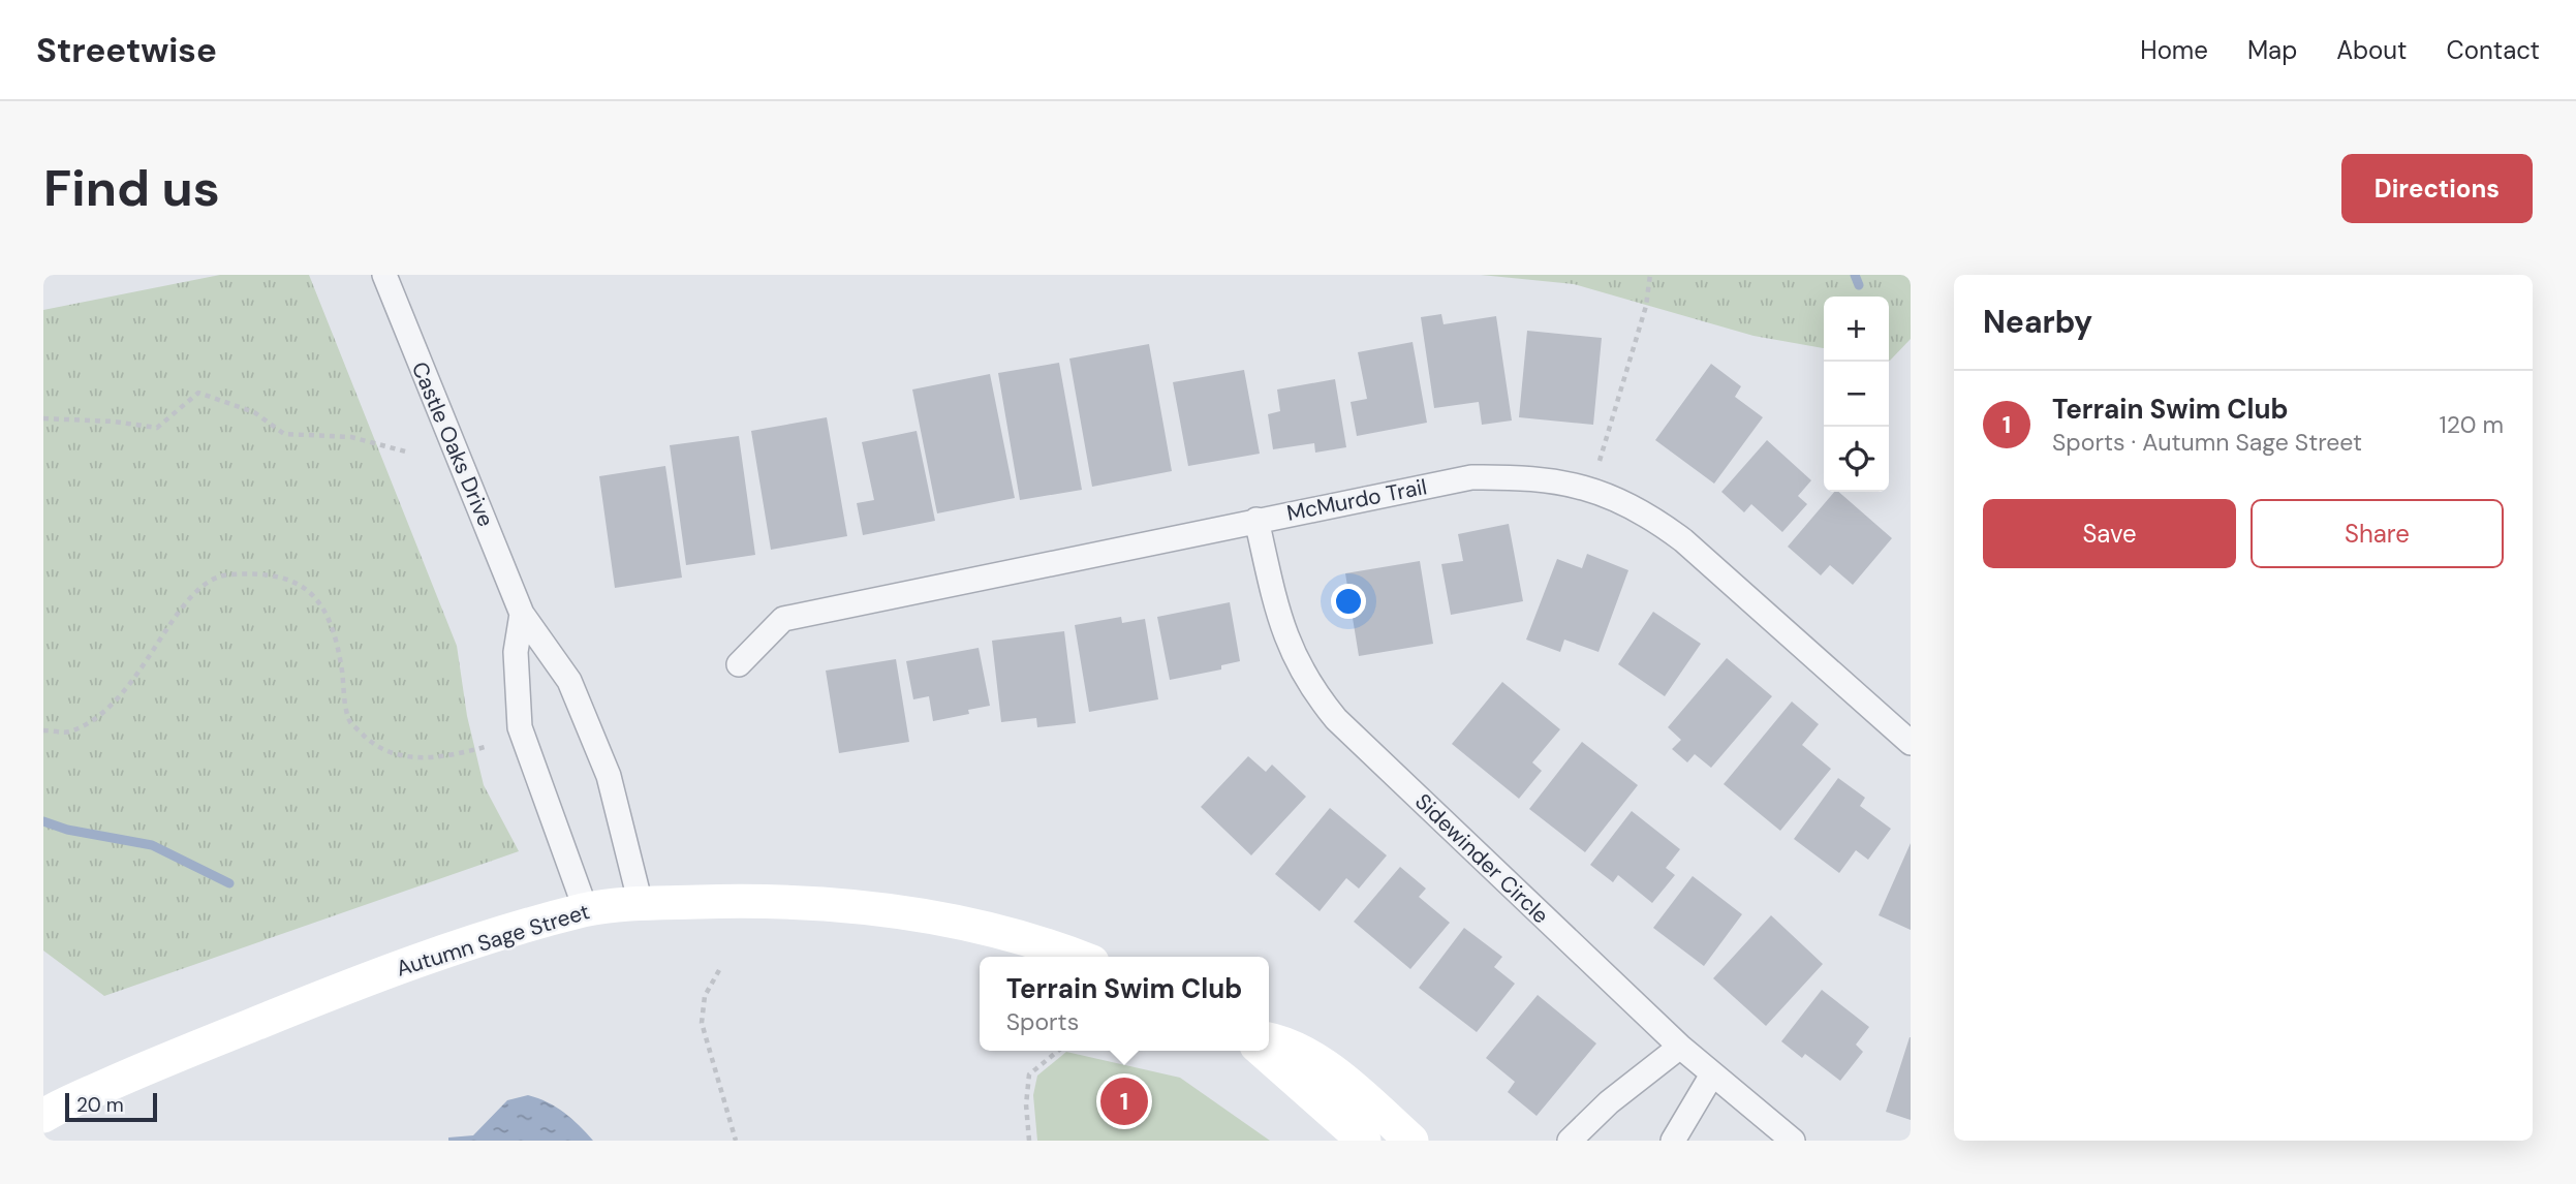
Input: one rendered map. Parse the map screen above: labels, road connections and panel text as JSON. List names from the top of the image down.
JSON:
{
  "streets": {
    "street": [
      "Castle Oaks Drive",
      "McMurdo Trail",
      "Sidewinder Circle",
      "Autumn Sage Street"
    ]
  },
  "crossings": [
    ["Castle Oaks Drive", "Autumn Sage Street"],
    ["McMurdo Trail", "Sidewinder Circle"]
  ],
  "scale_bar": "20 m",
  "page": {
    "header": "Streetwise",
    "nav": [
      "Home",
      "Map",
      "About",
      "Contact"
    ],
    "buttons": [
      "Directions",
      ["Save", "Share"]
    ],
    "title": "Find us",
    "heading": "Nearby",
    "map_buttons": ["+", "−"],
    "list": [
      {
        "mark": "1",
        "name": "Terrain Swim Club",
        "note": "Sports · Autumn Sage Street",
        "value": "120 m"
      }
    ],
    "popup": ["Terrain Swim Club", "Sports"],
    "pins": "1",
    "scale": "20 m"
  }
}
